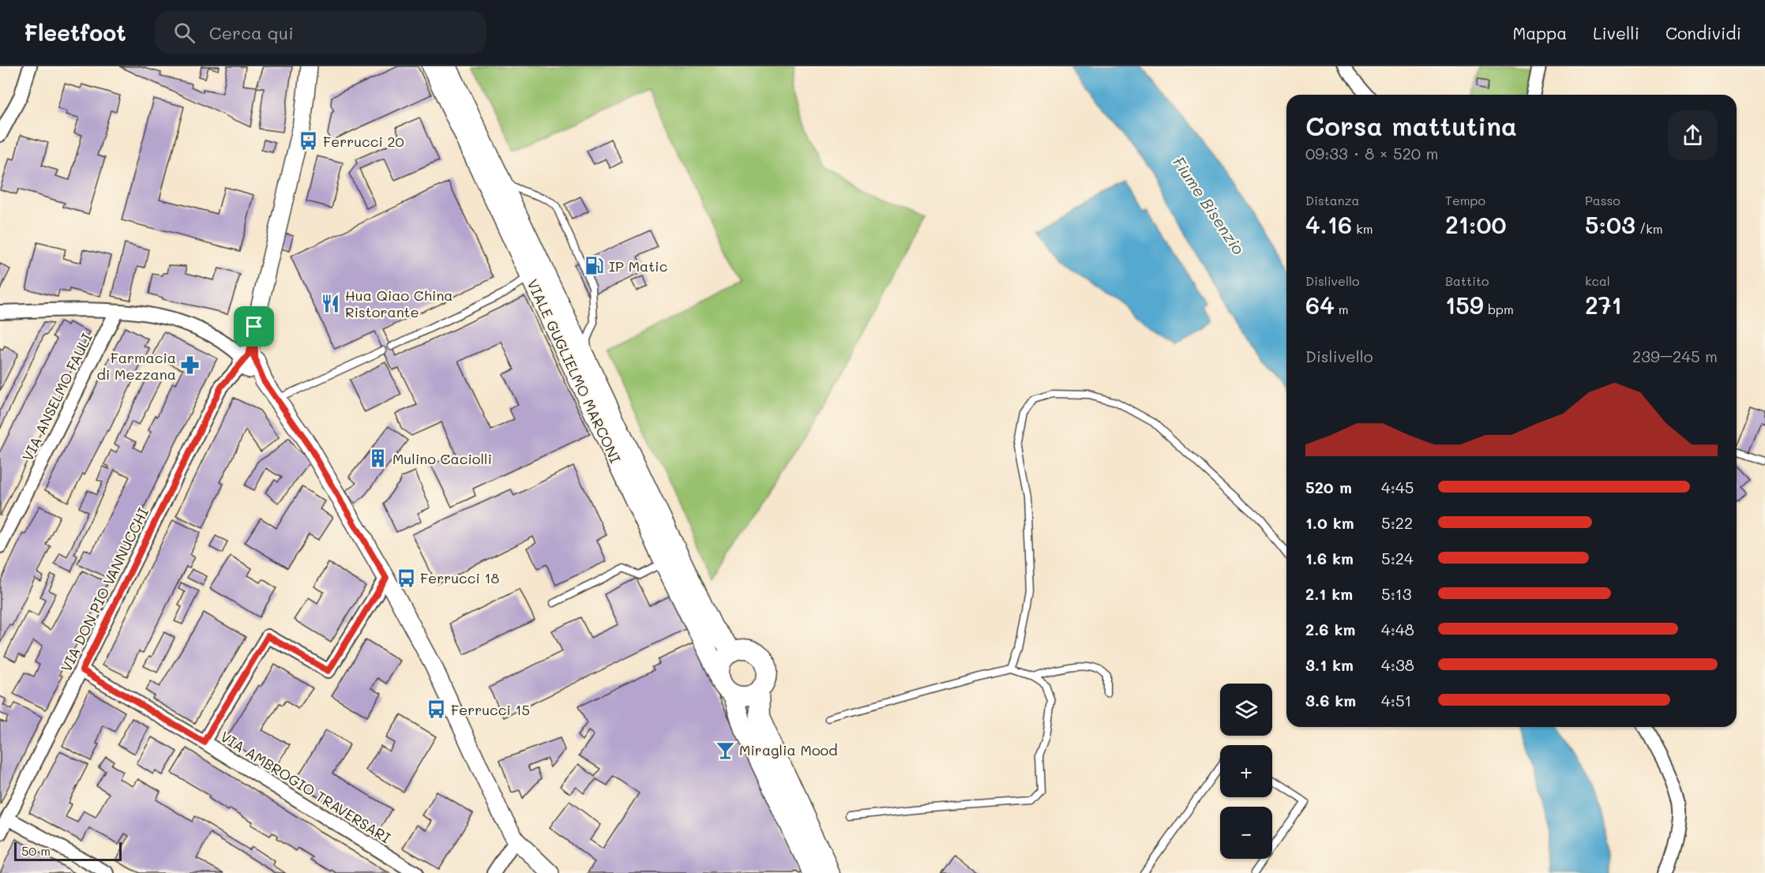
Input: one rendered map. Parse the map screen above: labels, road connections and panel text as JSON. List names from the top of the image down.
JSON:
{
  "streets": {
    "main road": ["VIALE GUGLIELMO MARCONI"],
    "street": ["VIA ANSELMO FAULI", "VIA DON PIO VANNUCCHI", "VIA AMBROGIO TRAVERSARI"]
  },
  "crossings": [
    ["VIA DON PIO VANNUCCHI", "VIA AMBROGIO TRAVERSARI"]
  ],
  "water": ["Fiume Bisenzio"],
  "places": {
    "bus stop": ["Ferrucci 20", "Ferrucci 18", "Ferrucci 15"],
    "fuel station": ["IP Matic"],
    "restaurant": ["Hua Qiao China Ristorante"],
    "pharmacy": ["Farmacia di Mezzana"],
    "building": ["Mulino Caciolli"],
    "bar": ["Miraglia Mood"]
  },
  "scale_bar": "50 m",
  "page": {
    "header": "Fleetfoot",
    "search": "Cerca qui",
    "nav": ["Mappa", "Livelli", "Condividi"],
    "heading": ["Corsa mattutina", "09:33 · 8 × 520 m"],
    "stats": [
      ["Distanza", "4.16 km"],
      ["Tempo", "21:00"],
      ["Passo", "5:03 /km"],
      ["Dislivello", "64 m"],
      ["Battito", "159 bpm"],
      ["kcal", "271"]
    ],
    "chart": ["Dislivello", "239–245 m"],
    "list": [
      {
        "name": "520 m",
        "note": "4:45"
      },
      {
        "name": "1.0 km",
        "note": "5:22"
      },
      {
        "name": "1.6 km",
        "note": "5:24"
      },
      {
        "name": "2.1 km",
        "note": "5:13"
      },
      {
        "name": "2.6 km",
        "note": "4:48"
      },
      {
        "name": "3.1 km",
        "note": "4:38"
      },
      {
        "name": "3.6 km",
        "note": "4:51"
      }
    ],
    "map_buttons": ["+", "−"],
    "scale": "50 m"
  }
}
